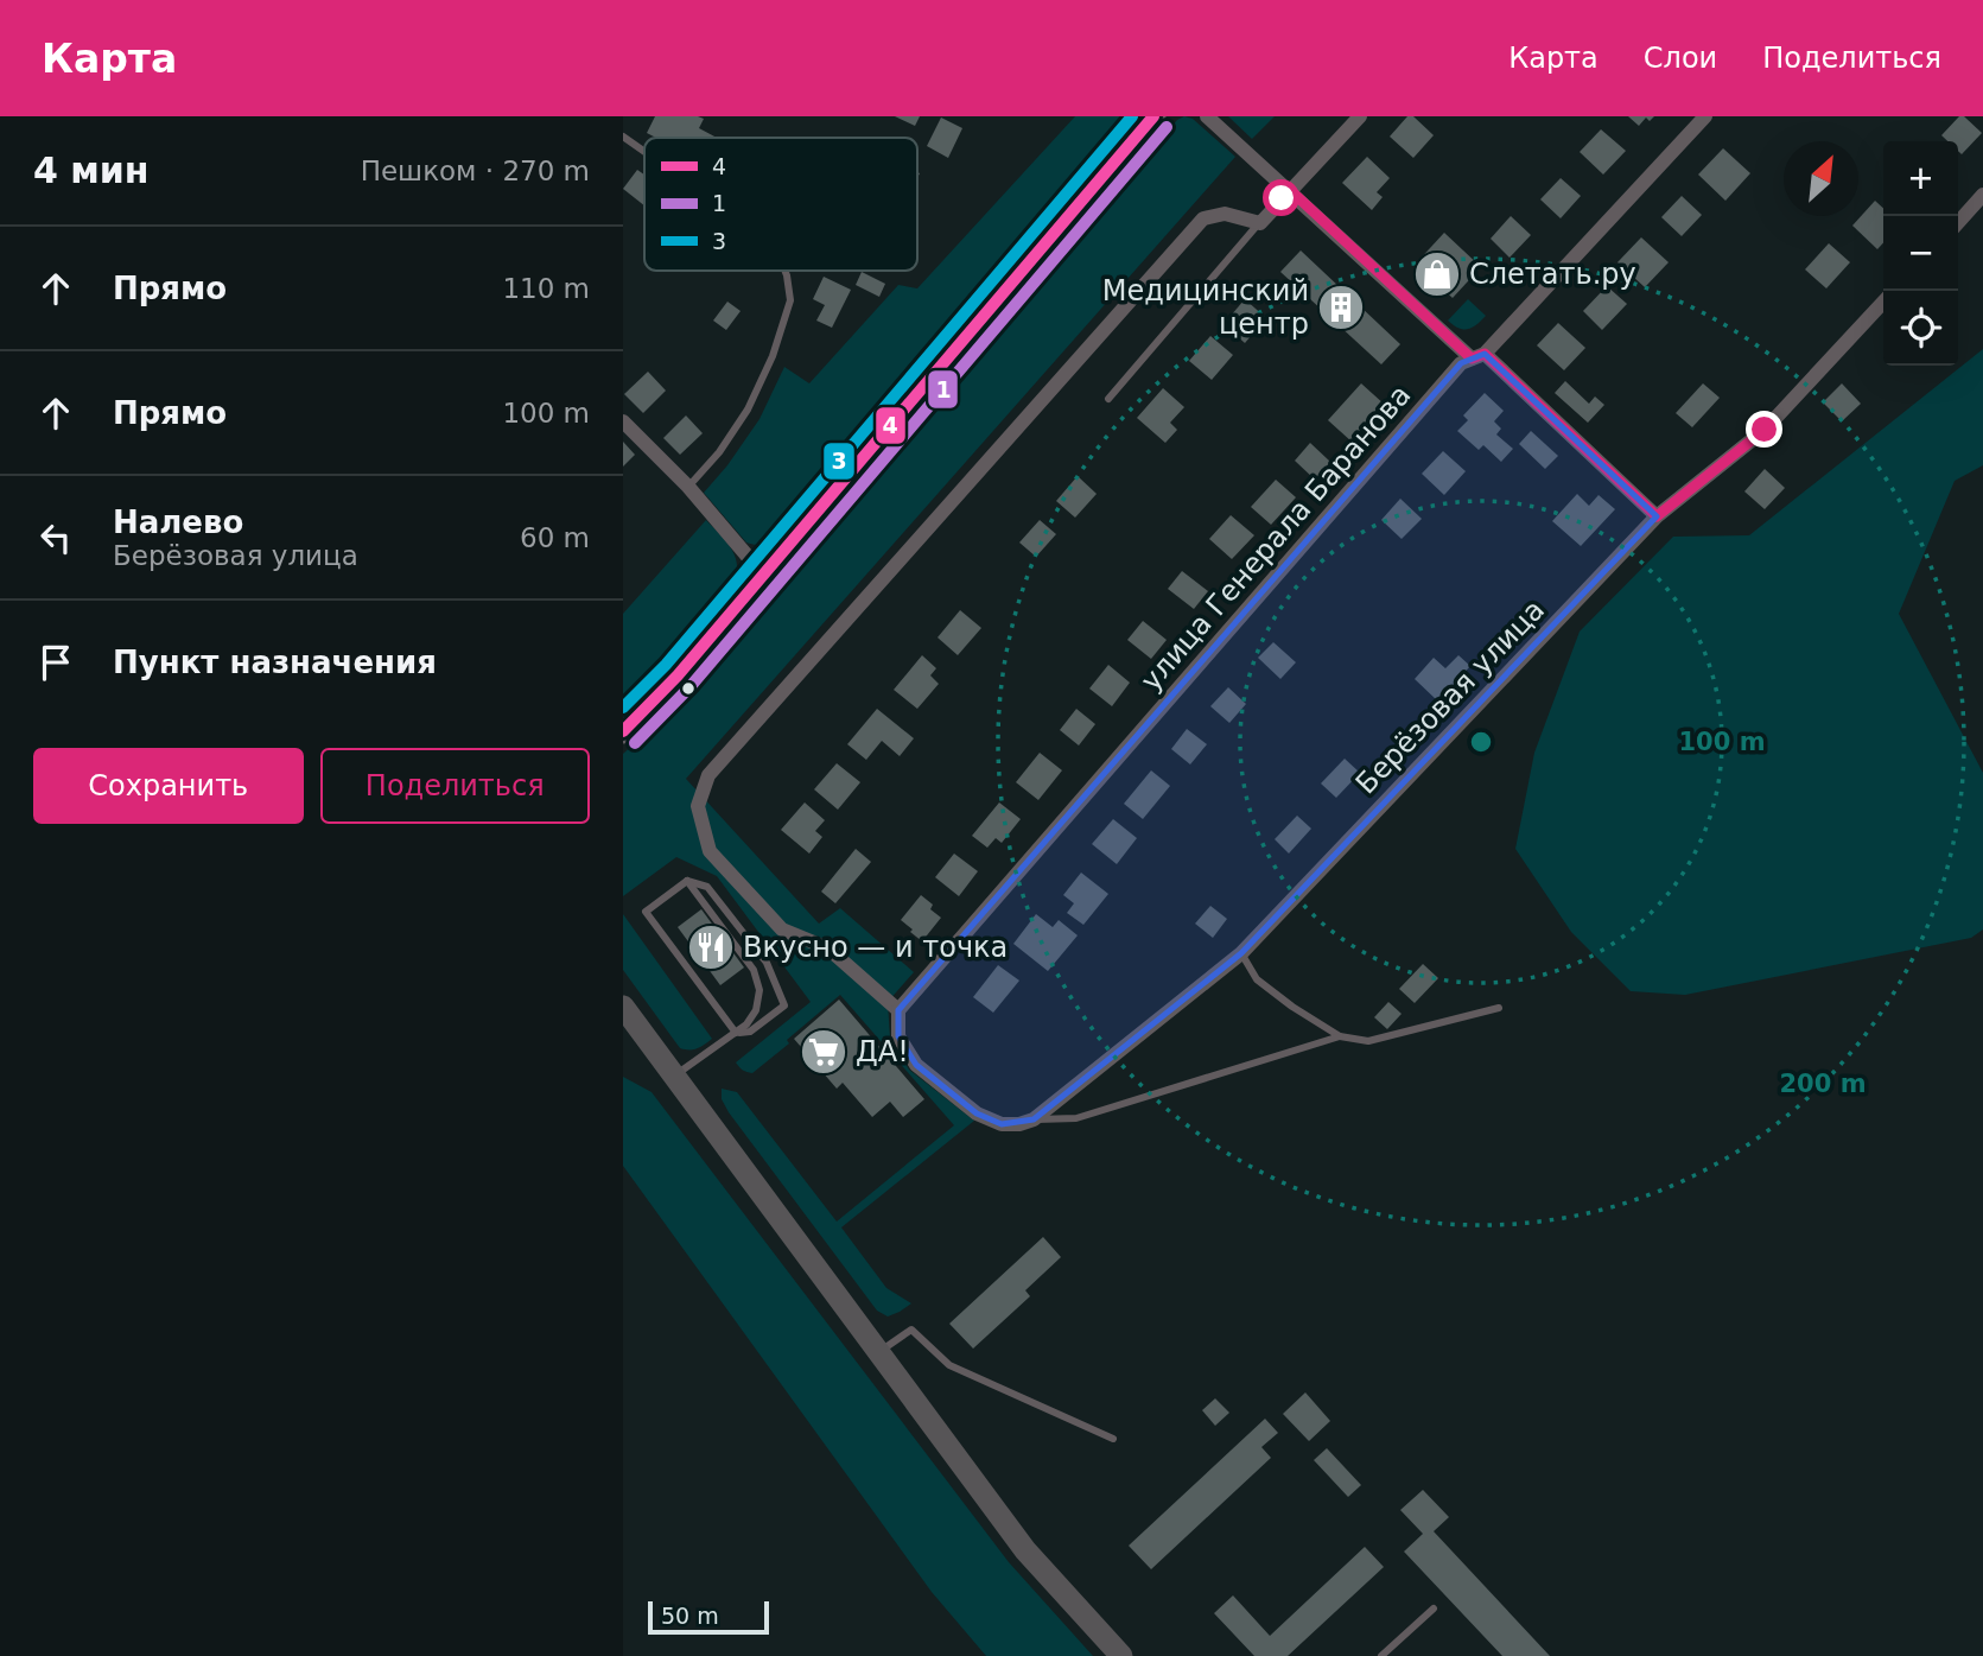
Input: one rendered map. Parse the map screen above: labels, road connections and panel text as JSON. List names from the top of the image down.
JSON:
{
  "streets": {
    "street": ["улица Генерала Баранова", "Берёзовая улица"]
  },
  "places": {
    "shop": ["Слетать.ру"],
    "building": ["Медицинский центр"],
    "restaurant": ["Вкусно — и точка"],
    "supermarket": ["ДА!"]
  },
  "lines": ["transit line 4", "transit line 3", "transit line 1"],
  "legend": ["4", "1", "3"],
  "scale_bar": "50 m",
  "north": "top right",
  "page": {
    "header": "Карта",
    "nav": ["Карта", "Слои", "Поделиться"],
    "heading": ["4 мин", "Пешком · 270 m"],
    "map_buttons": ["+", "−"],
    "list": [
      ["Прямо", "110 m"],
      ["Прямо", "100 m"],
      ["Налево", "Берёзовая улица", "60 m"],
      "Пункт назначения"
    ],
    "buttons": ["Сохранить", "Поделиться"],
    "scale": "50 m"
  },
  "rings": ["100 m", "200 m"]
}
